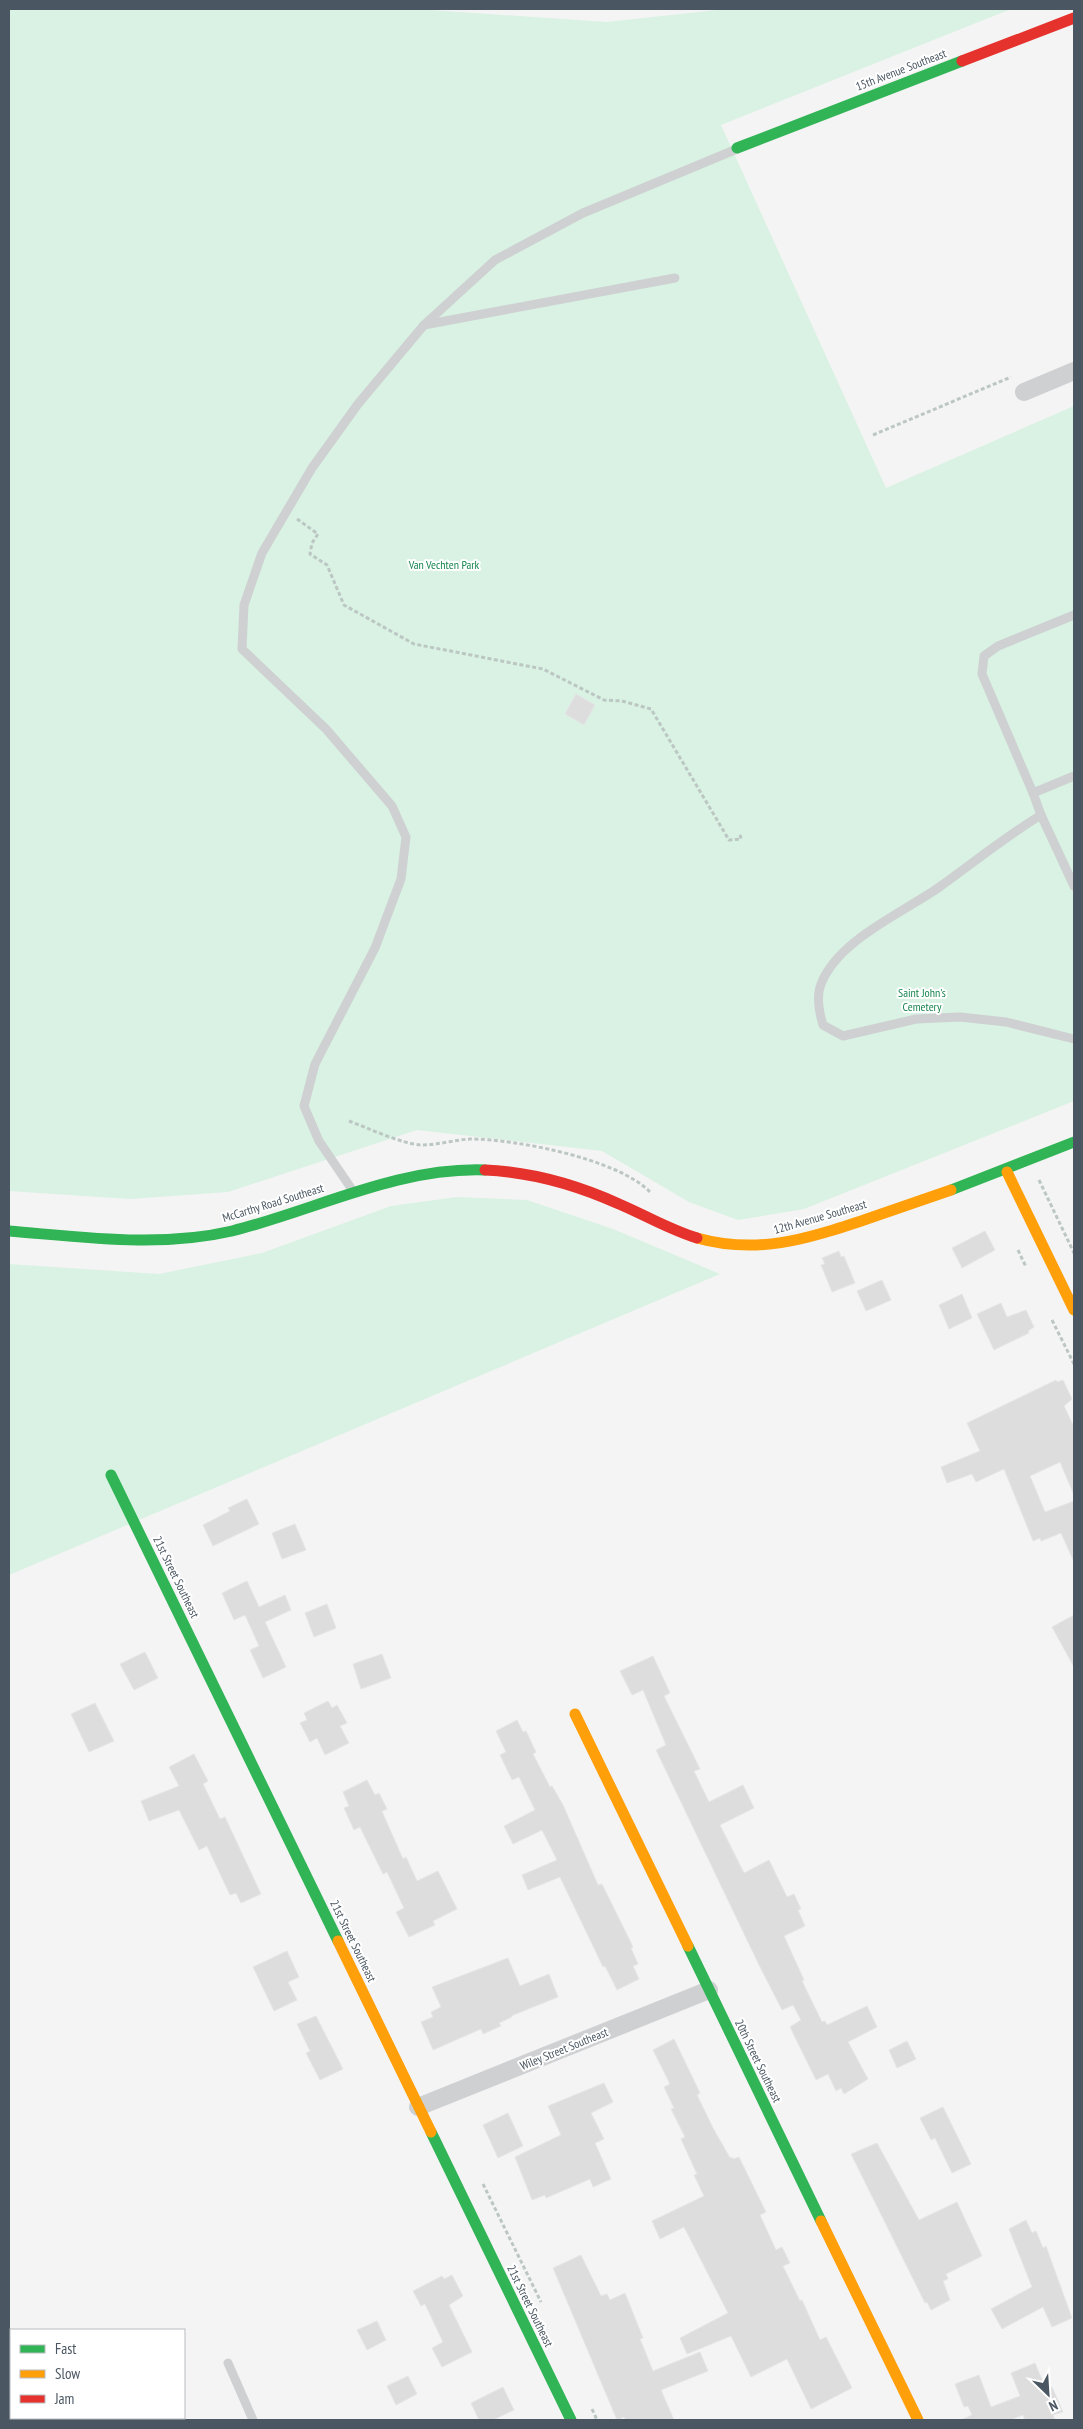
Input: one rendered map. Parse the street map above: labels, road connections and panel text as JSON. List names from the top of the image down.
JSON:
{
  "streets": {
    "street": [
      "15th Avenue Southeast",
      "McCarthy Road Southeast",
      "12th Avenue Southeast",
      "21st Street Southeast",
      "Wiley Street Southeast",
      "20th Street Southeast"
    ]
  },
  "crossings": [
    ["McCarthy Road Southeast", "12th Avenue Southeast"],
    ["21st Street Southeast", "Wiley Street Southeast"],
    ["Wiley Street Southeast", "20th Street Southeast"]
  ],
  "parks": ["Van Vechten Park", "Saint John's Cemetery"],
  "legend": ["Fast", "Slow", "Jam"],
  "north": "bottom right"
}
